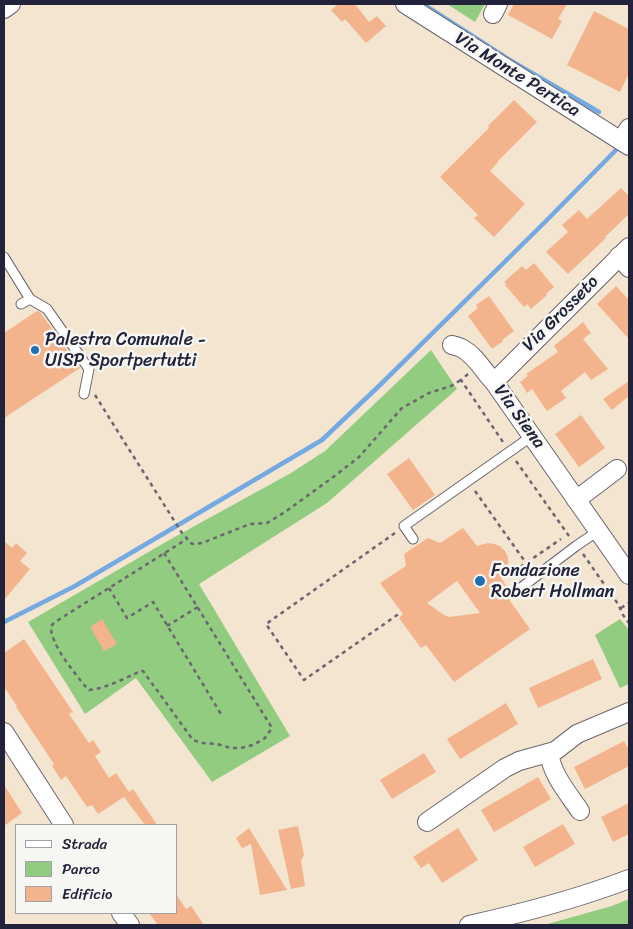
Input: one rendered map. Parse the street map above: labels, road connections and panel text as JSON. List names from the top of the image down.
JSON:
{
  "streets": {
    "street": ["Via Monte Pertica", "Via Grosseto", "Via Siena"]
  },
  "crossings": [
    ["Via Grosseto", "Via Siena"]
  ],
  "places": ["Palestra Comunale - UISP Sportpertutti", "Fondazione Robert Hollman"],
  "legend": ["Strada", "Parco", "Edificio"]
}
